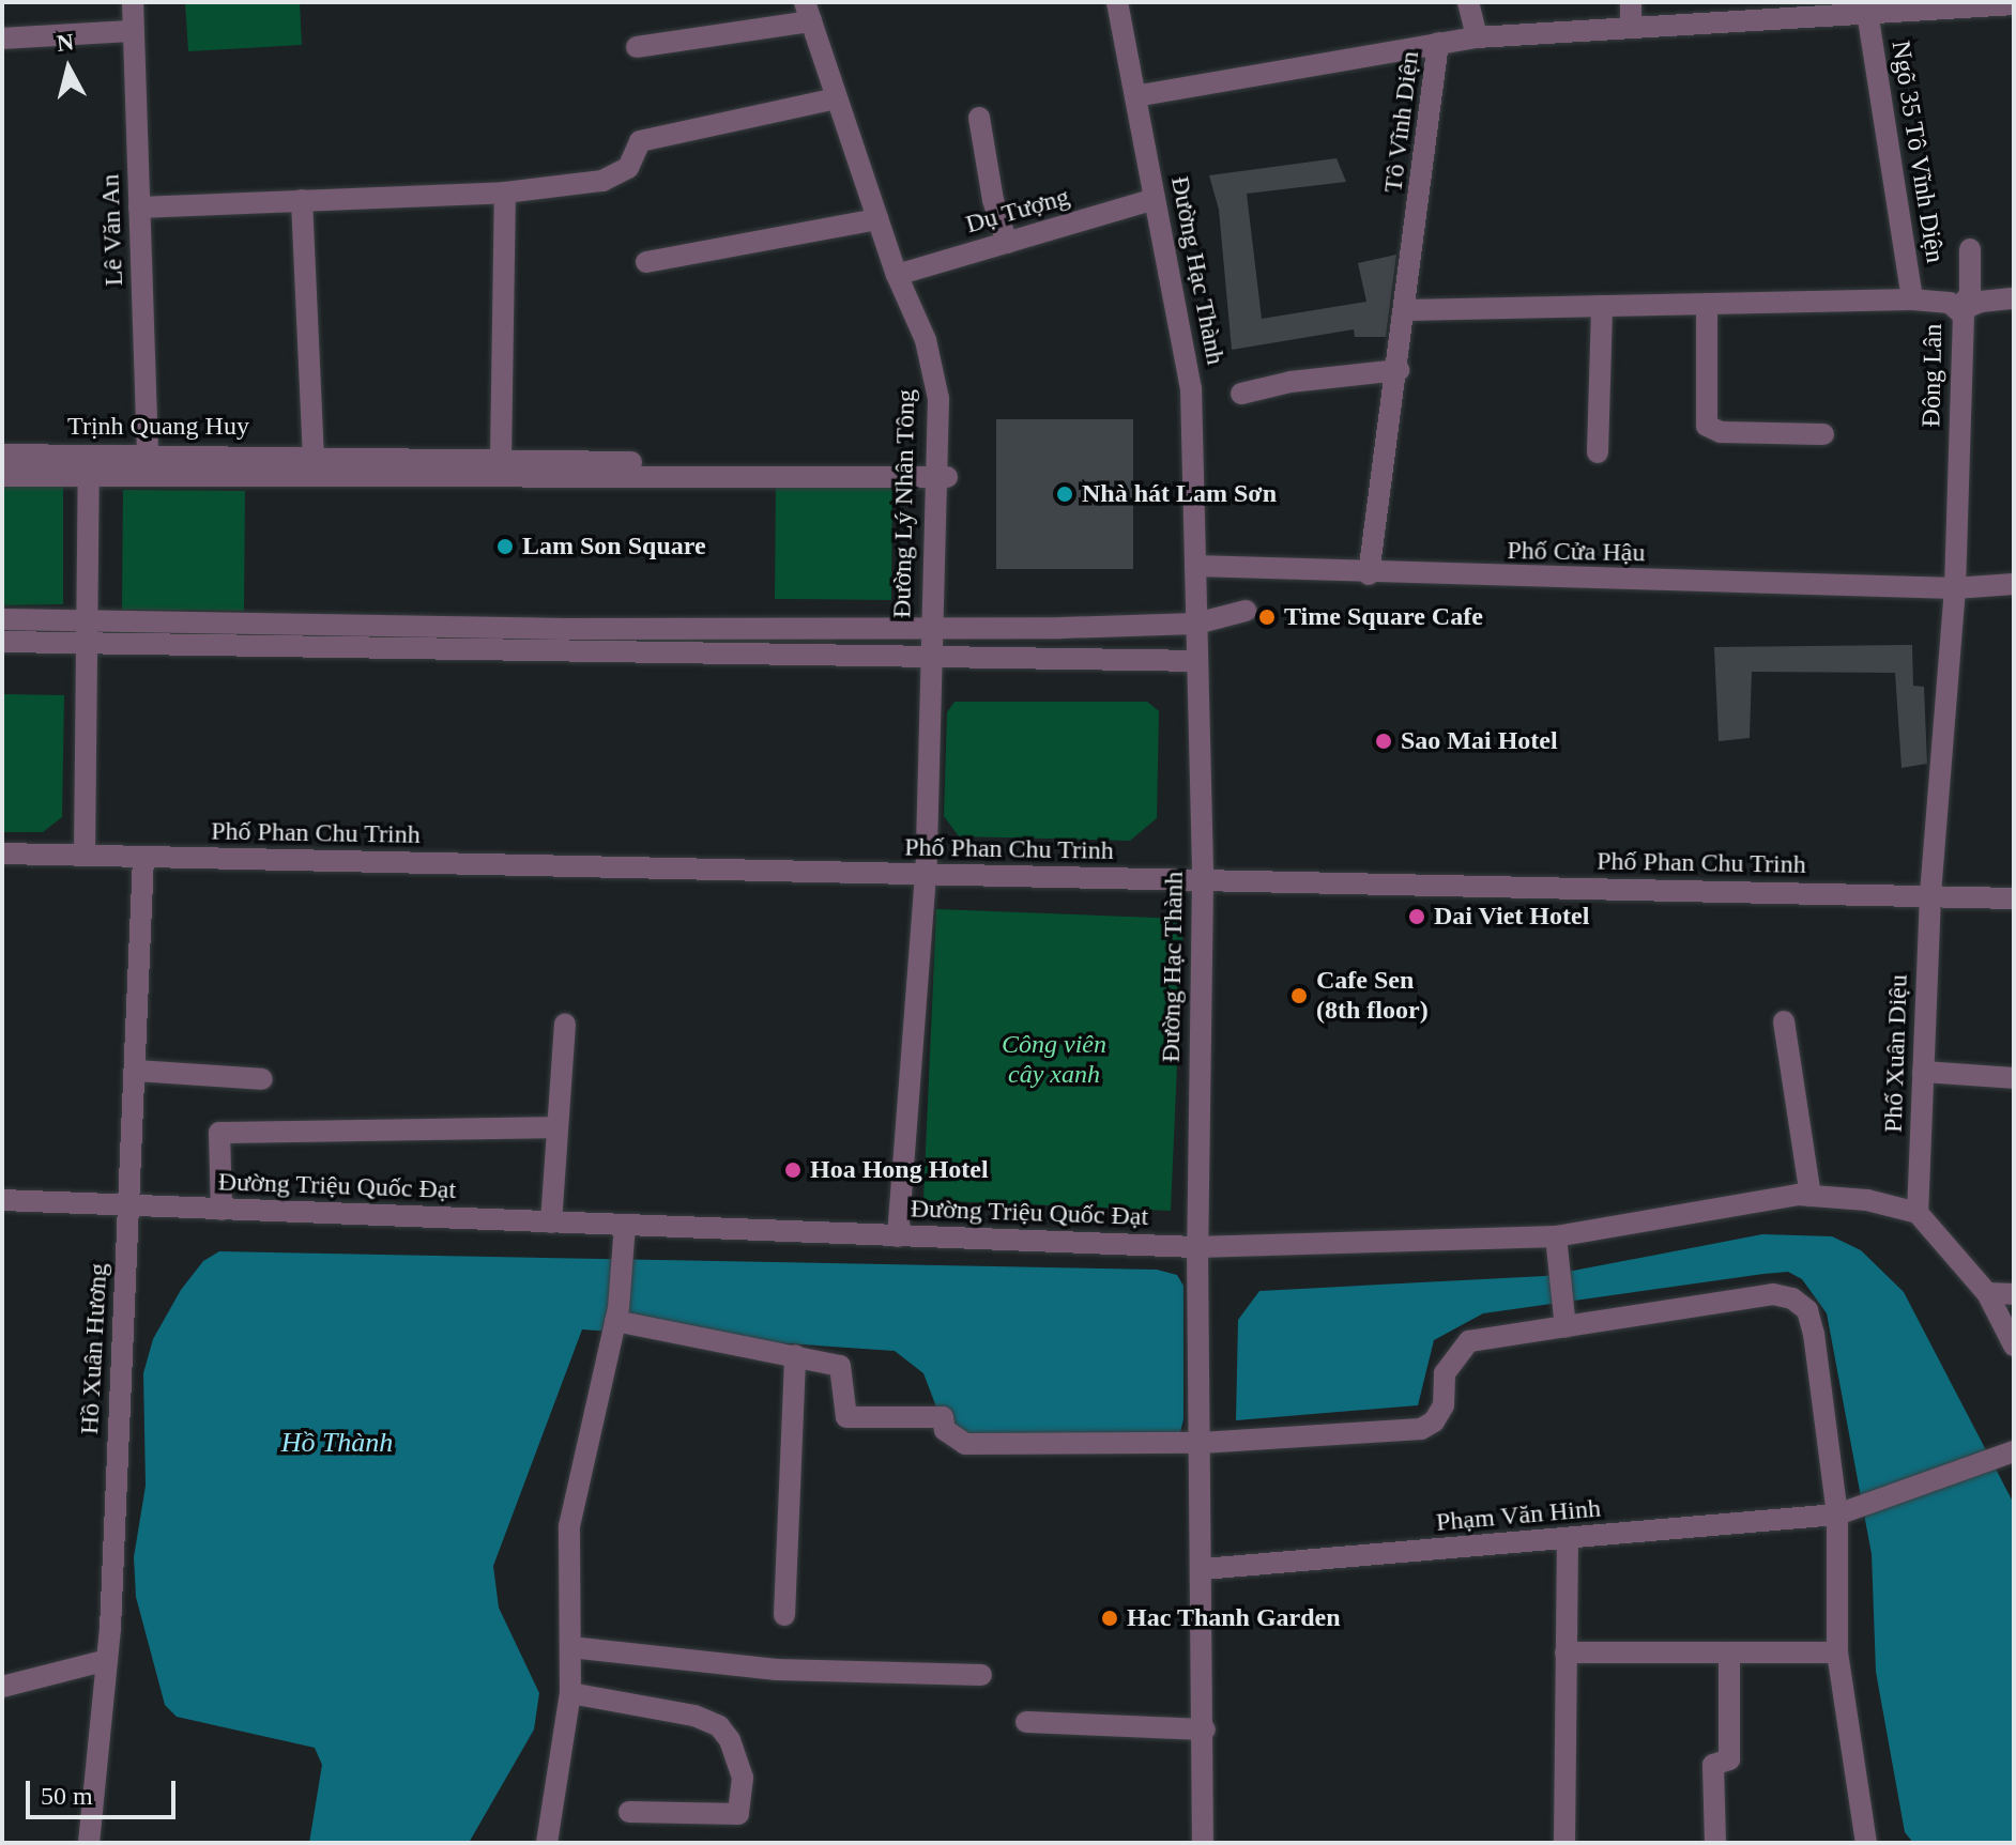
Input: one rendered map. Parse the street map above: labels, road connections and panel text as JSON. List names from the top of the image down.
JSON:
{
  "streets": {
    "street": [
      "Tô Vĩnh Diện",
      "Ngõ 35 Tô Vĩnh Diện",
      "Dụ Tượng",
      "Lê Văn An",
      "Đường Hạc Thành",
      "Đông Lân",
      "Trịnh Quang Huy",
      "Đường Lý Nhân Tông",
      "Phố Cửa Hậu",
      "Phố Phan Chu Trinh",
      "Phố Xuân Diệu",
      "Đường Triệu Quốc Đạt",
      "Hồ Xuân Hương",
      "Phạm Văn Hinh"
    ]
  },
  "crossings": [
    ["Tô Vĩnh Diện", "Ngõ 35 Tô Vĩnh Diện"],
    ["Tô Vĩnh Diện", "Đông Lân"],
    ["Tô Vĩnh Diện", "Phố Cửa Hậu"],
    ["Ngõ 35 Tô Vĩnh Diện", "Đông Lân"],
    ["Dụ Tượng", "Đường Hạc Thành"],
    ["Dụ Tượng", "Đường Lý Nhân Tông"],
    ["Lê Văn An", "Trịnh Quang Huy"],
    ["Đường Hạc Thành", "Phố Cửa Hậu"],
    ["Đường Hạc Thành", "Phố Phan Chu Trinh"],
    ["Đường Hạc Thành", "Đường Triệu Quốc Đạt"],
    ["Đường Hạc Thành", "Phạm Văn Hinh"],
    ["Đông Lân", "Phố Cửa Hậu"],
    ["Đông Lân", "Phố Phan Chu Trinh"],
    ["Đông Lân", "Phố Xuân Diệu"],
    ["Trịnh Quang Huy", "Đường Lý Nhân Tông"],
    ["Đường Lý Nhân Tông", "Phố Phan Chu Trinh"],
    ["Đường Lý Nhân Tông", "Đường Triệu Quốc Đạt"],
    ["Phố Phan Chu Trinh", "Phố Xuân Diệu"],
    ["Phố Phan Chu Trinh", "Hồ Xuân Hương"],
    ["Phố Xuân Diệu", "Đường Triệu Quốc Đạt"],
    ["Đường Triệu Quốc Đạt", "Hồ Xuân Hương"]
  ],
  "water": ["Hồ Thành"],
  "parks": ["Công viên cây xanh"],
  "places": [
    "Nhà hát Lam Sơn",
    "Lam Son Square",
    "Time Square Cafe",
    "Sao Mai Hotel",
    "Dai Viet Hotel",
    "Cafe Sen (8th floor)",
    "Hoa Hong Hotel",
    "Hac Thanh Garden"
  ],
  "scale_bar": "50 m",
  "north": "top"
}
